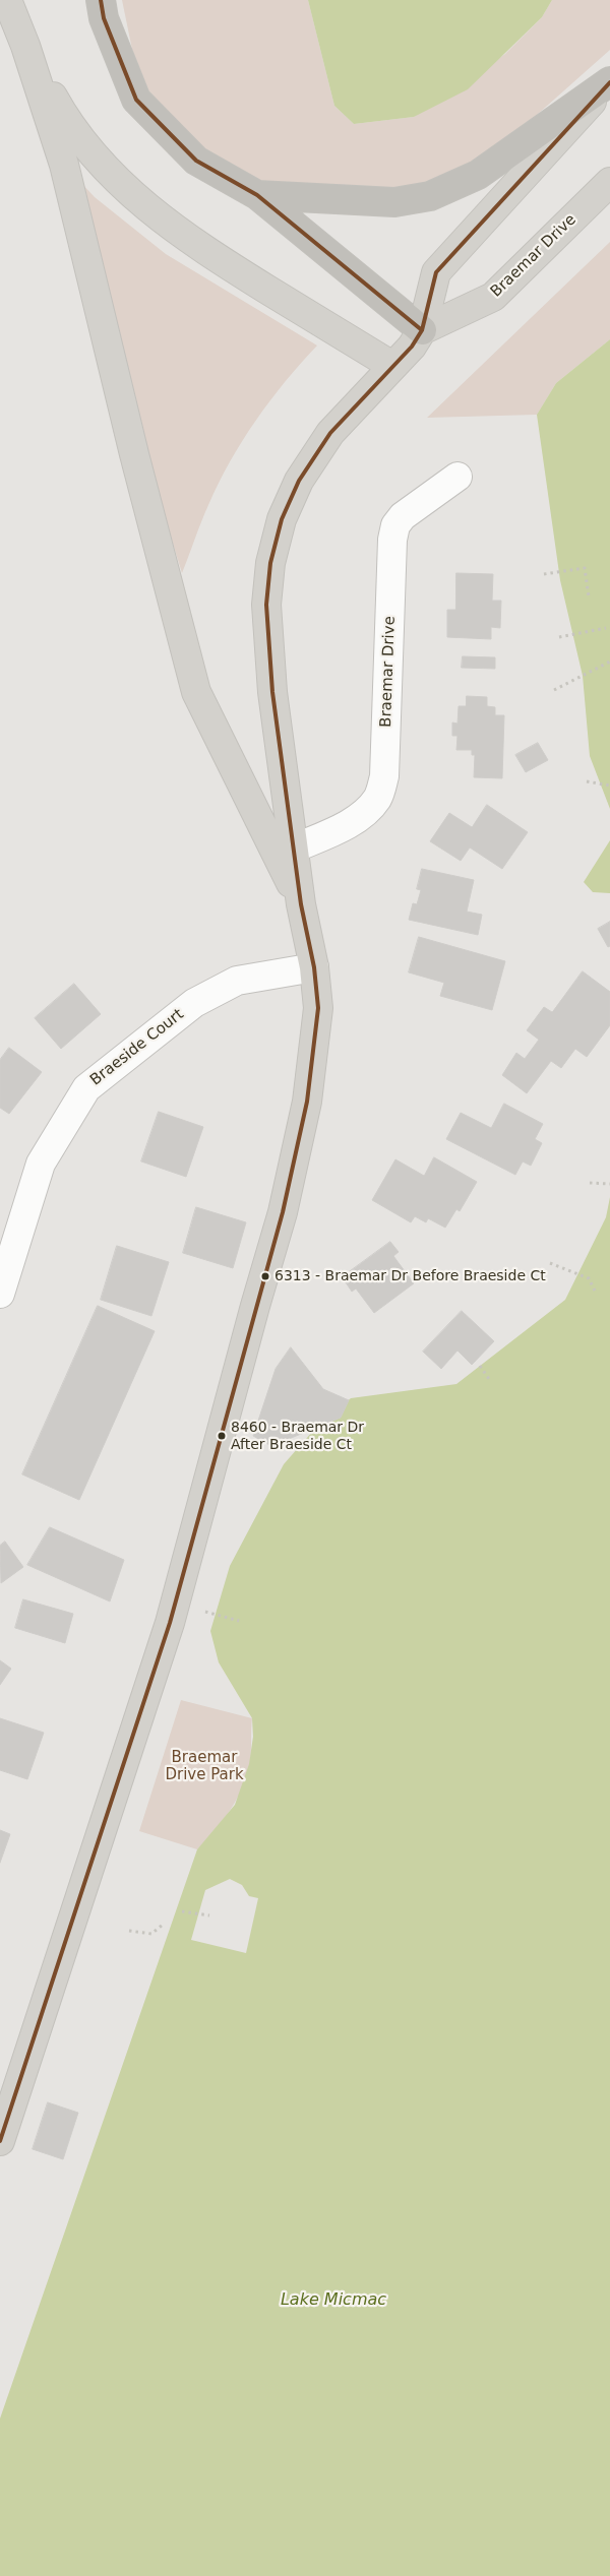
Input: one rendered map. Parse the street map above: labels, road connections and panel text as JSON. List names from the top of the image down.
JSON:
{
  "streets": {
    "main road": ["Braemar Drive"],
    "street": ["Braeside Court"]
  },
  "crossings": [
    ["Braemar Drive", "Braeside Court"]
  ],
  "water": ["Lake Micmac"],
  "parks": ["Braemar Drive Park"],
  "places": ["6313 - Braemar Dr Before Braeside Ct", "8460 - Braemar Dr After Braeside Ct"]
}
